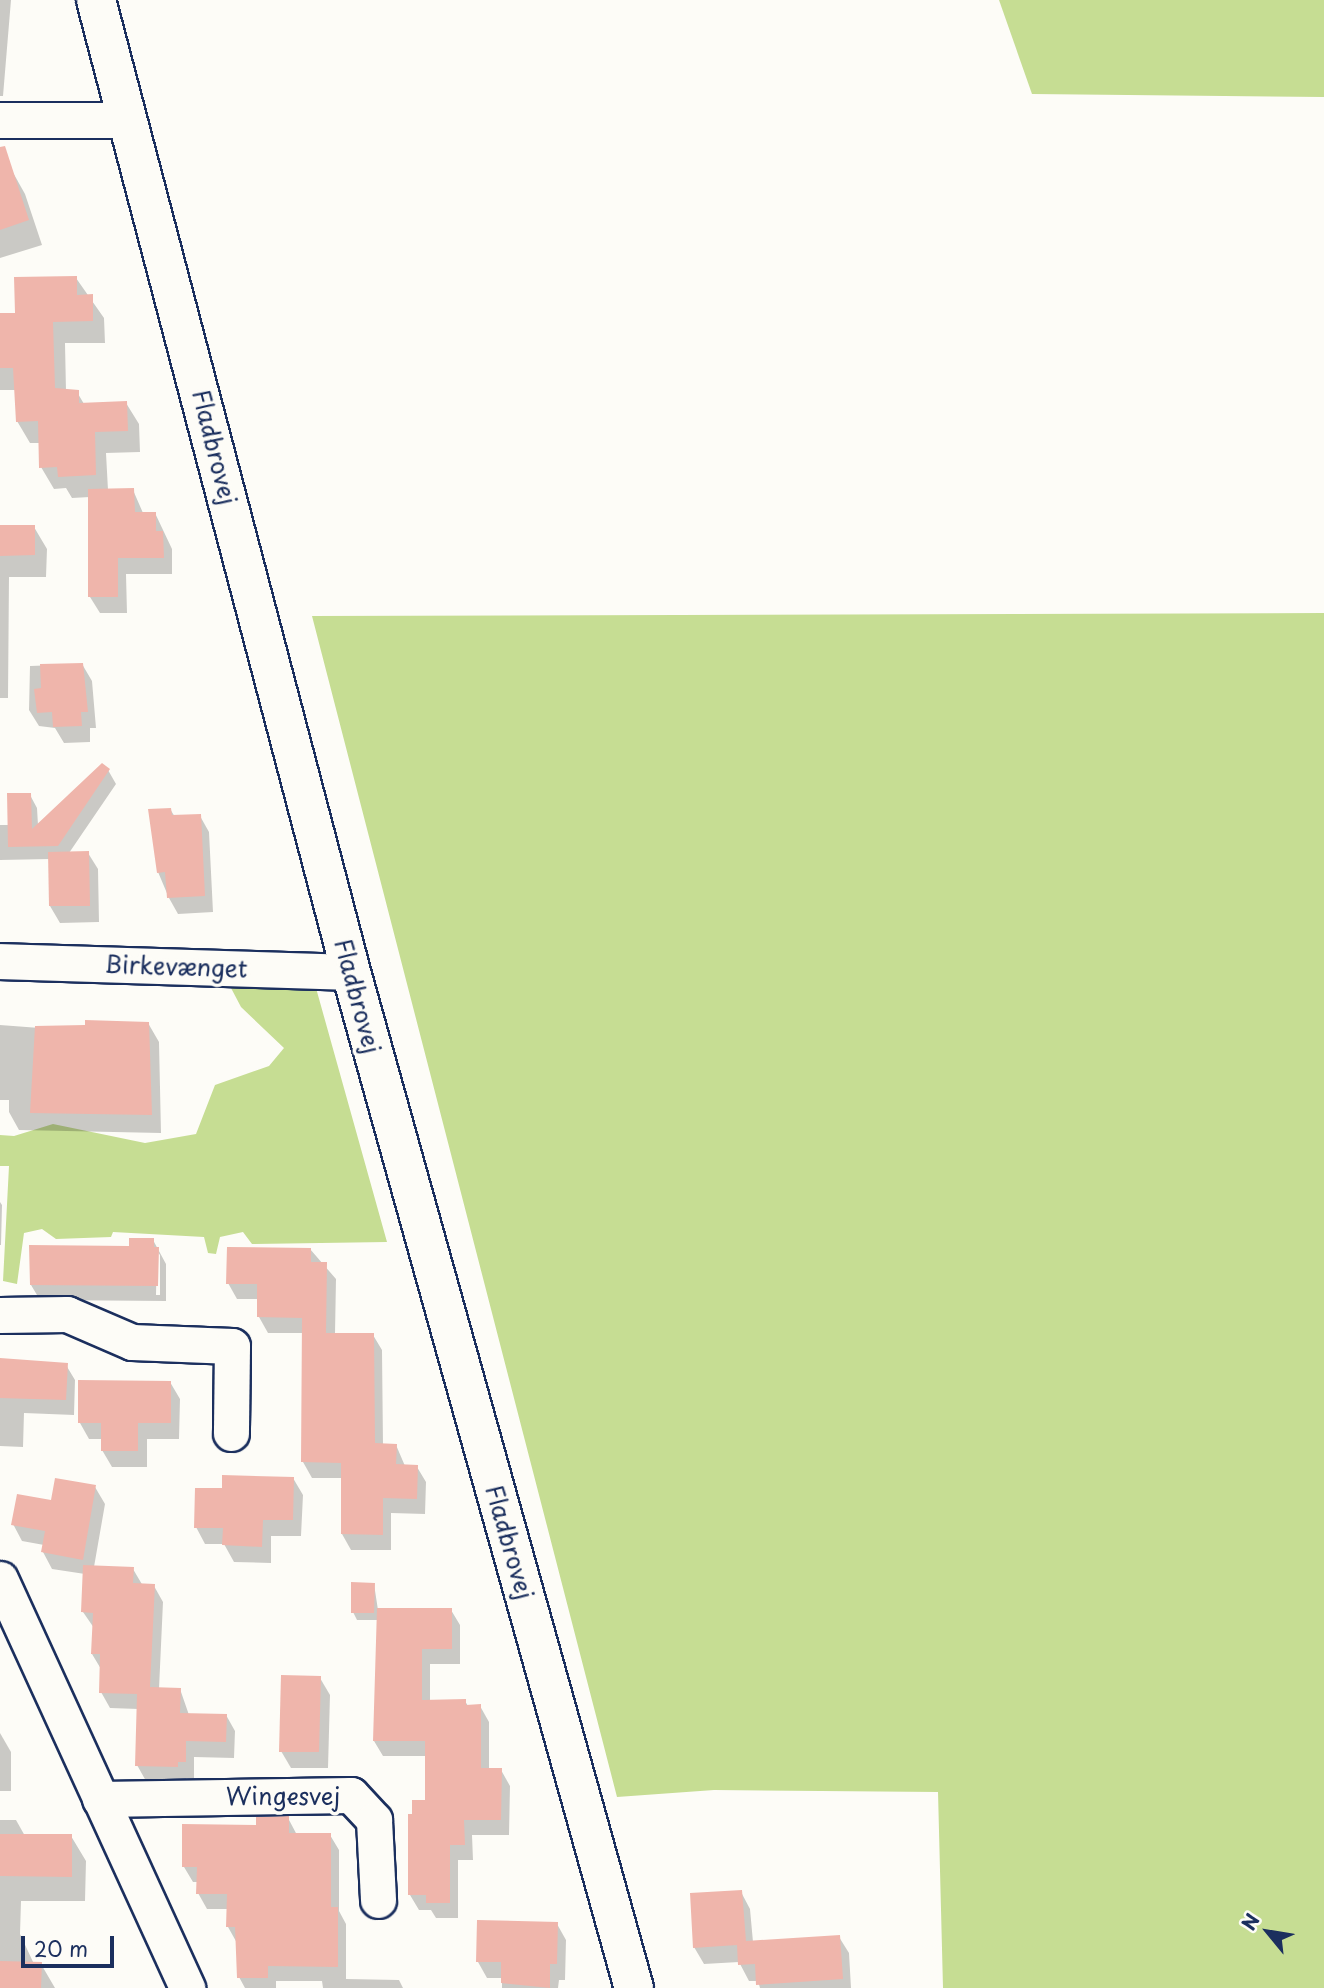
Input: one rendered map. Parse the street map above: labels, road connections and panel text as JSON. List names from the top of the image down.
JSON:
{
  "streets": {
    "main road": ["Fladbrovej"],
    "street": ["Birkevænget", "Wingesvej"]
  },
  "crossings": [
    ["Fladbrovej", "Birkevænget"]
  ],
  "scale_bar": "20 m",
  "north": "top left"
}
